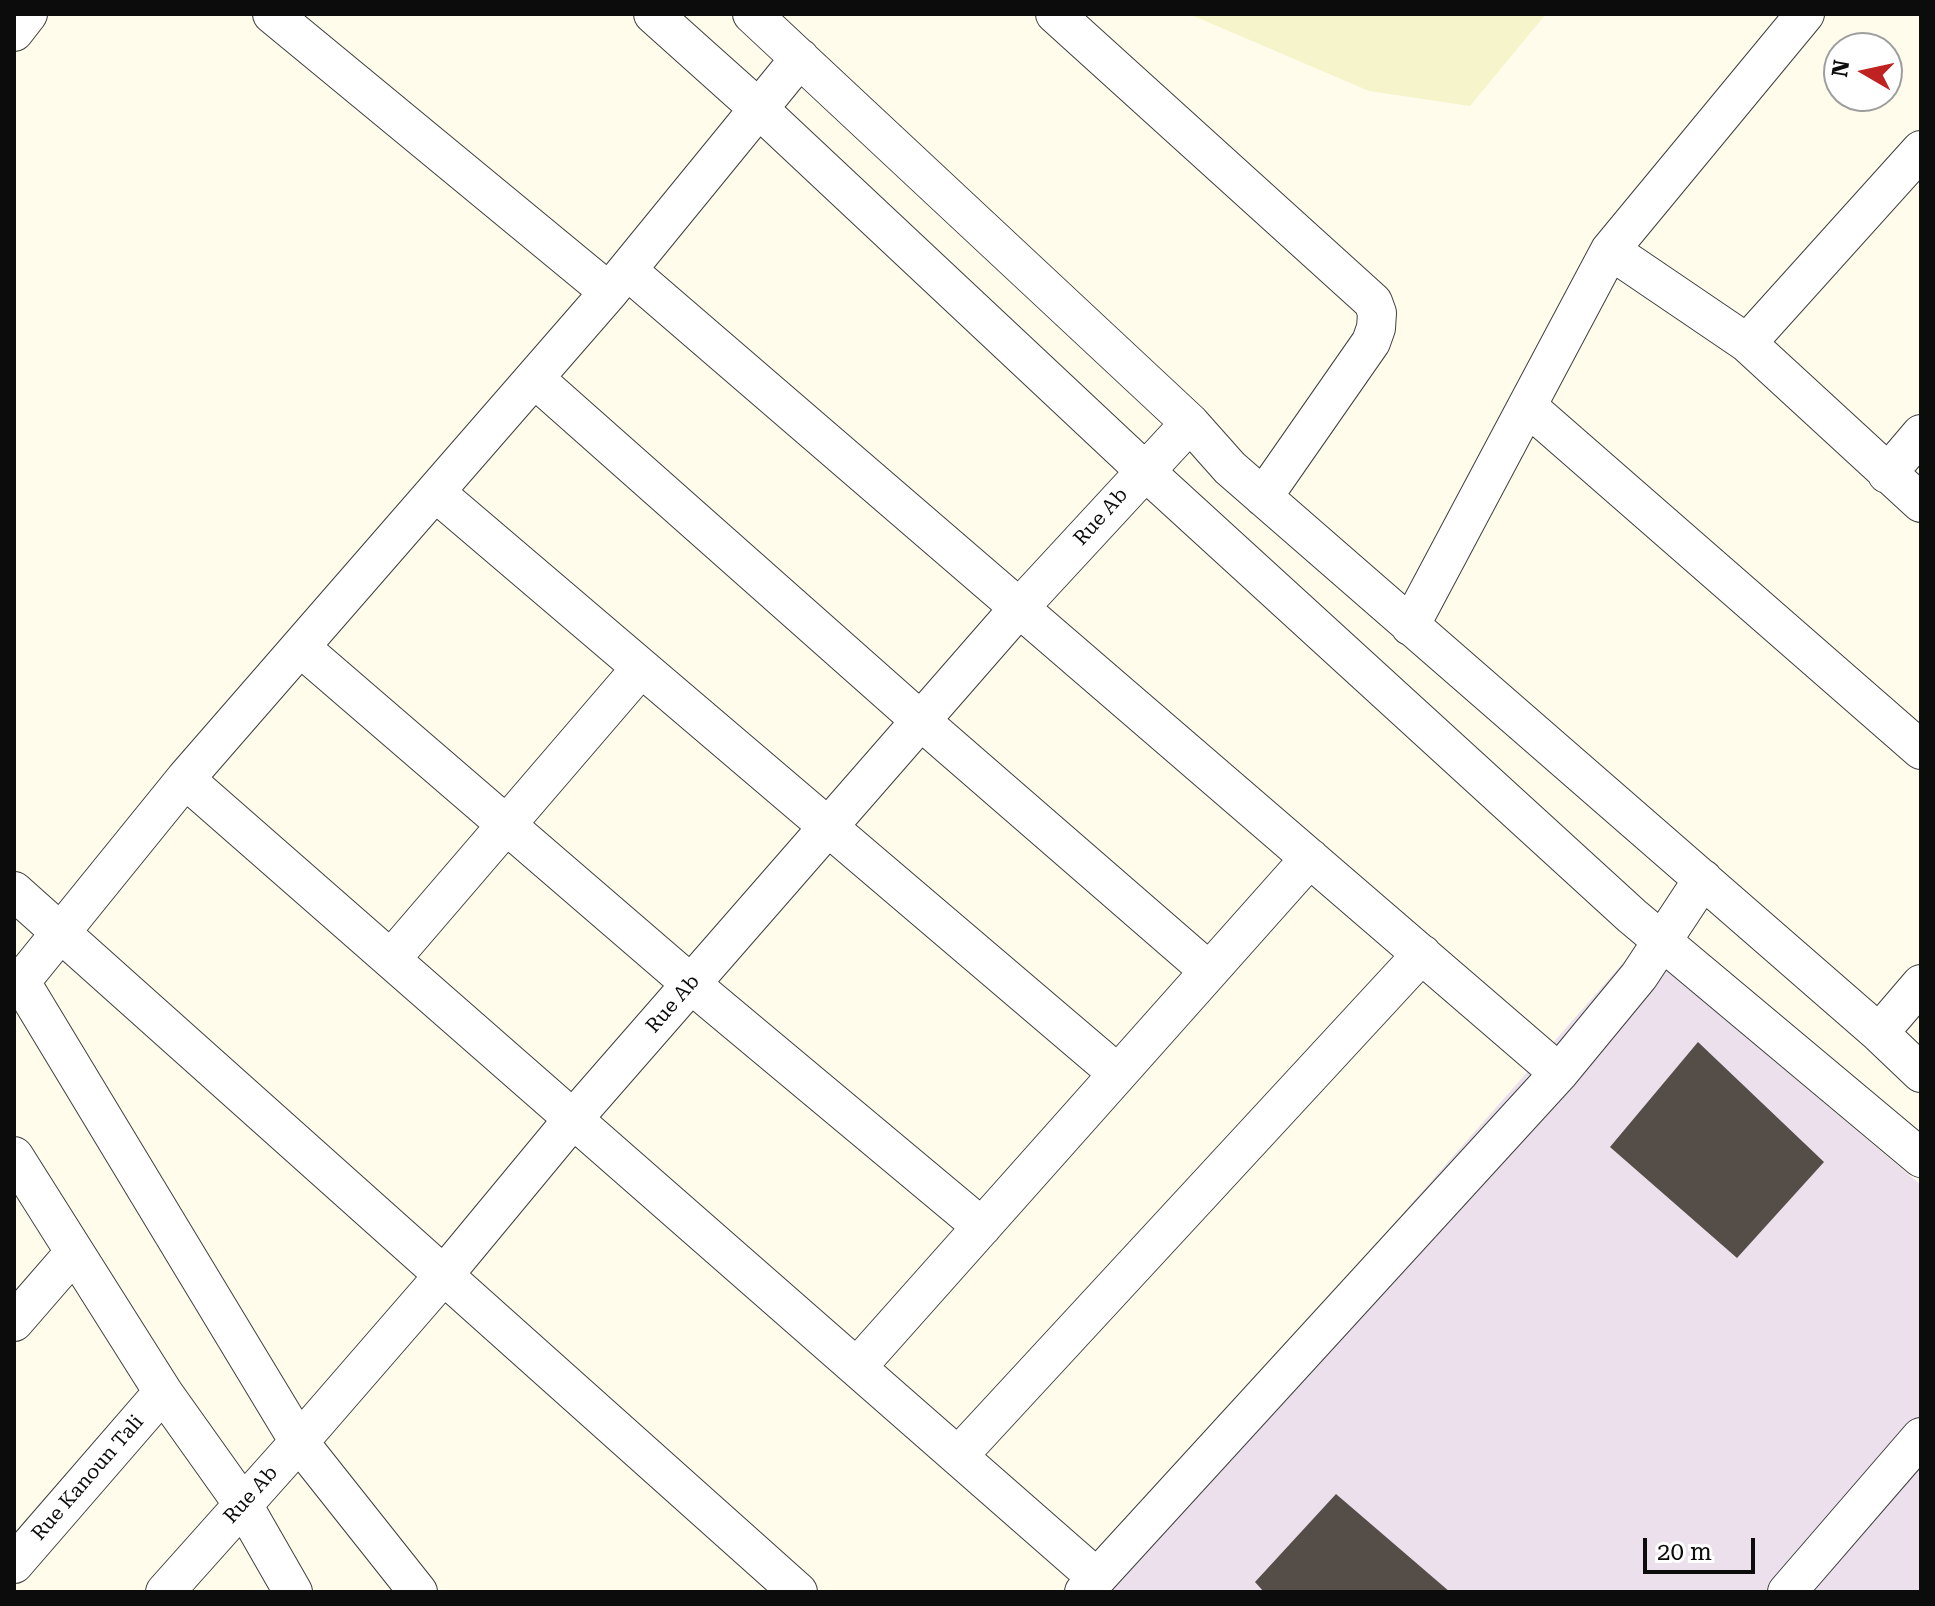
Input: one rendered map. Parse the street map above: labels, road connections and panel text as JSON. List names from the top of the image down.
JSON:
{
  "streets": {
    "street": ["Rue Ab", "Rue Kanoun Tali"]
  },
  "scale_bar": "20 m",
  "north": "left"
}
